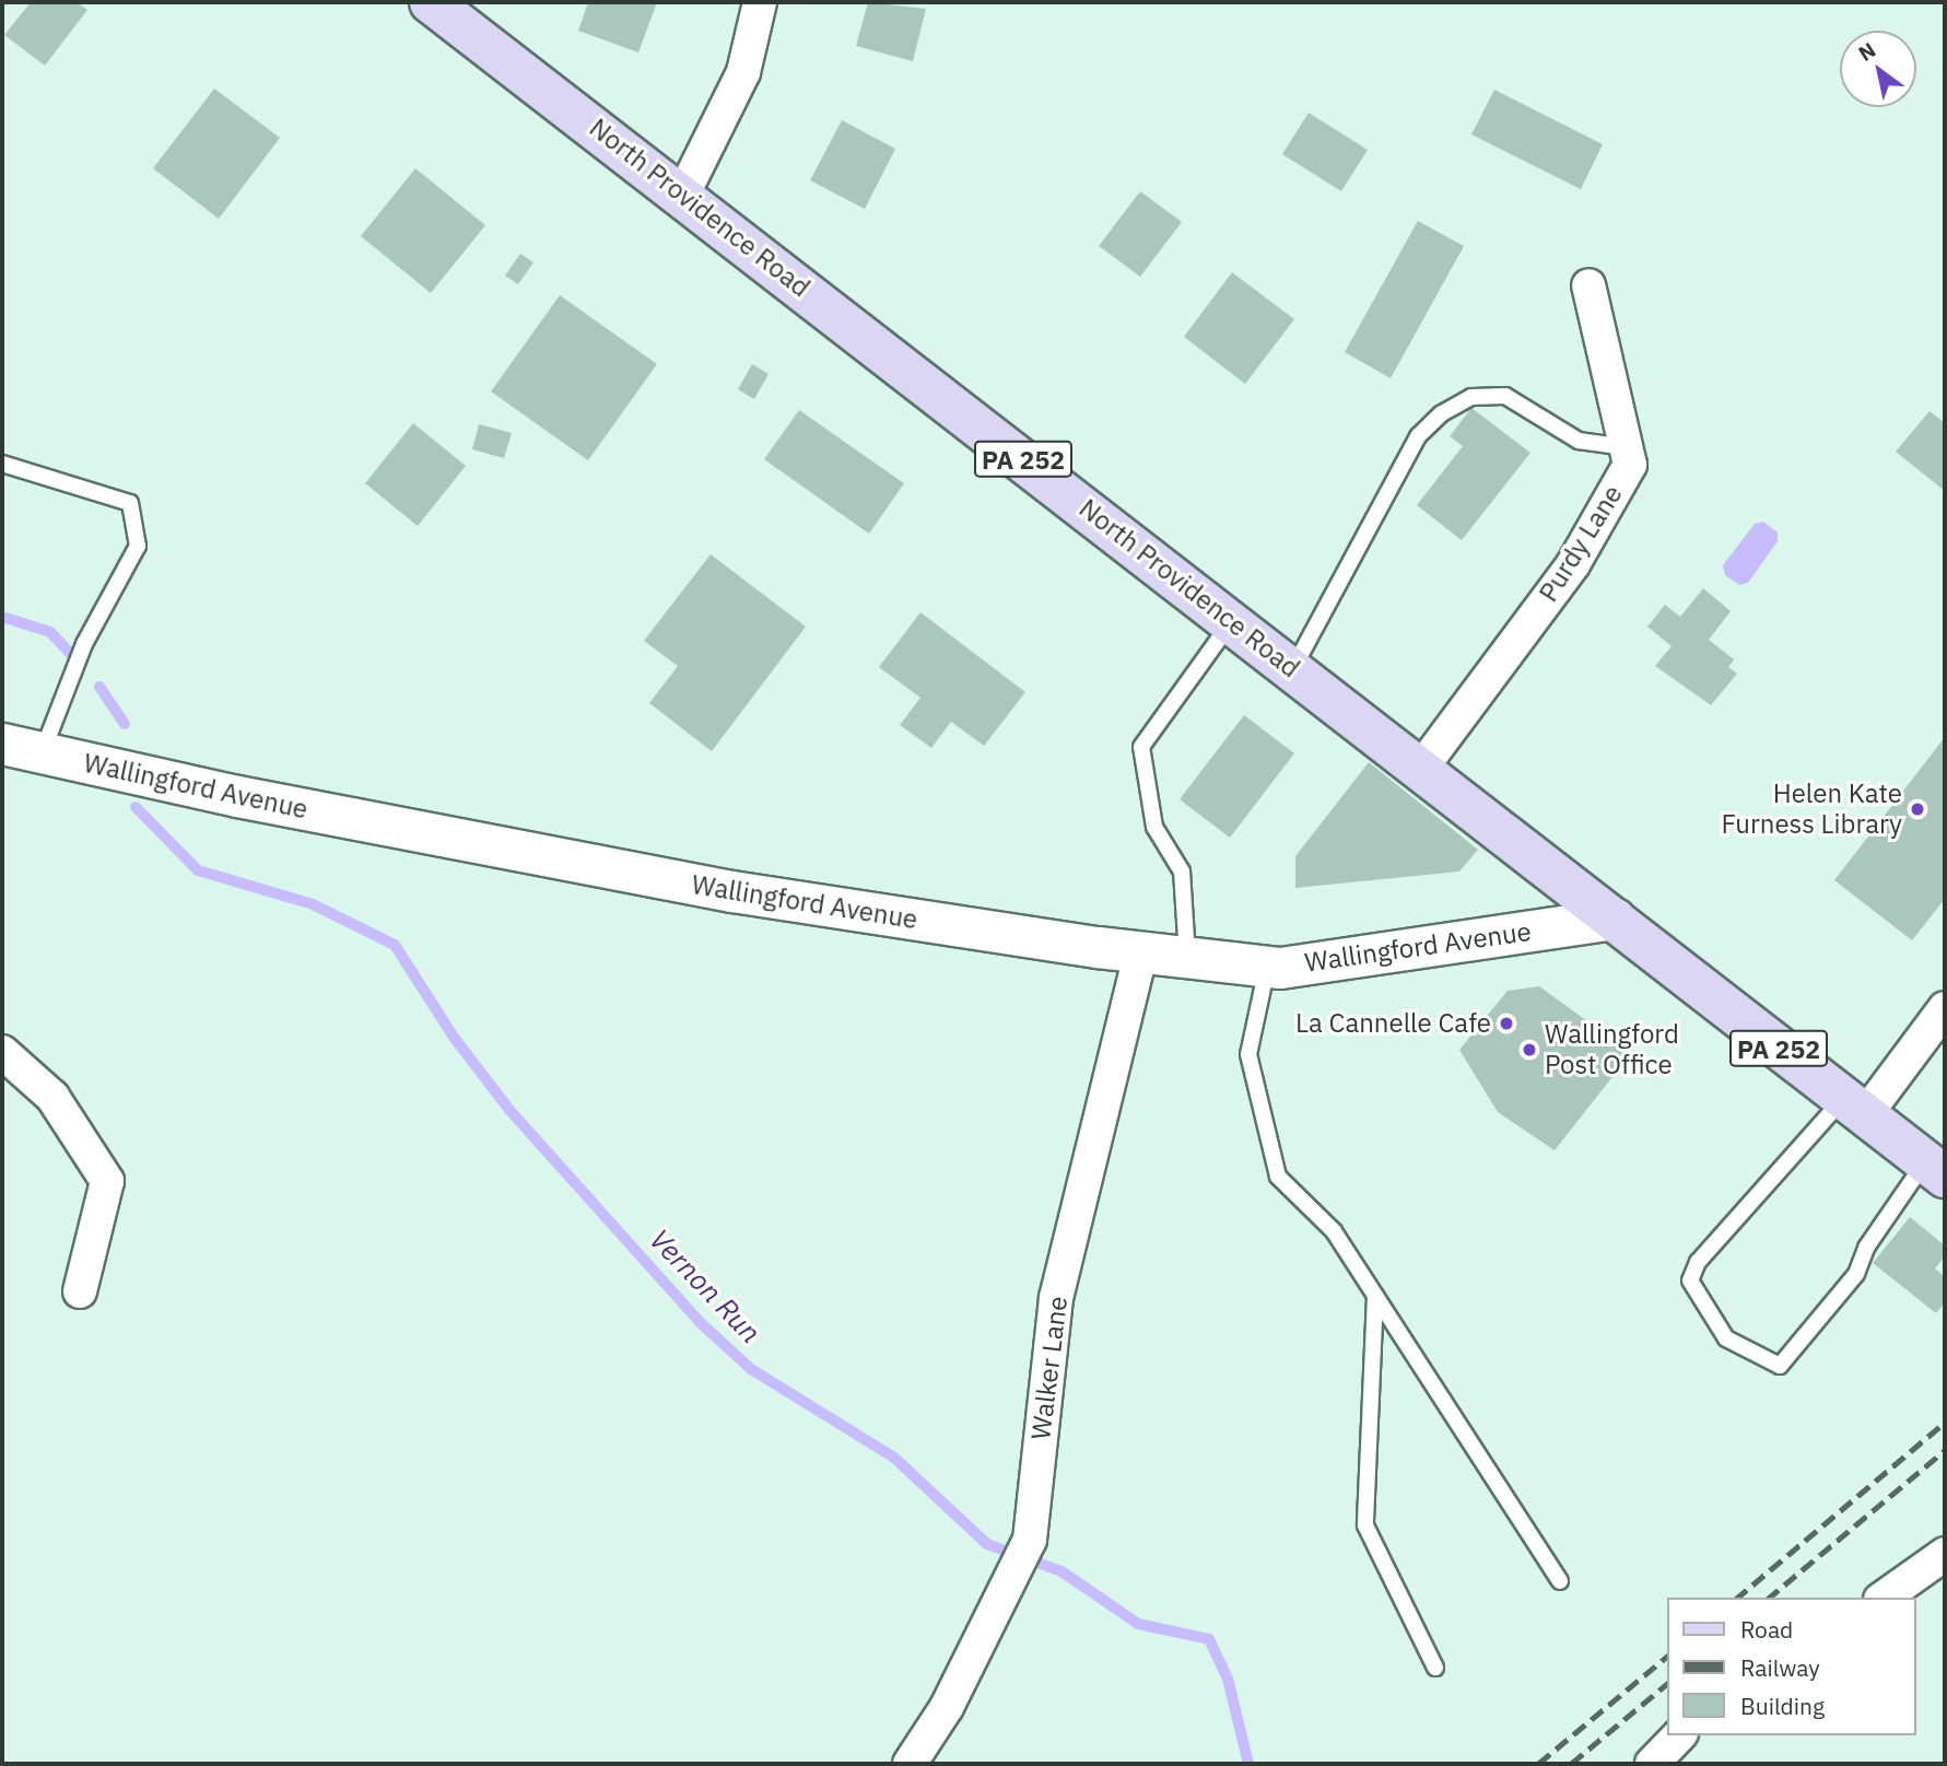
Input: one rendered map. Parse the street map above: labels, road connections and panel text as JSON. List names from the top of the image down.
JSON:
{
  "streets": {
    "main road": ["North Providence Road", "PA 252"],
    "street": ["Purdy Lane", "Wallingford Avenue", "Walker Lane"]
  },
  "crossings": [
    ["North Providence Road", "Purdy Lane"],
    ["North Providence Road", "Wallingford Avenue"],
    ["Wallingford Avenue", "Walker Lane"]
  ],
  "water": ["Vernon Run"],
  "places": ["Helen Kate Furness Library", "La Cannelle Cafe", "Wallingford Post Office"],
  "legend": ["Road", "Railway", "Building"],
  "north": "top left"
}
